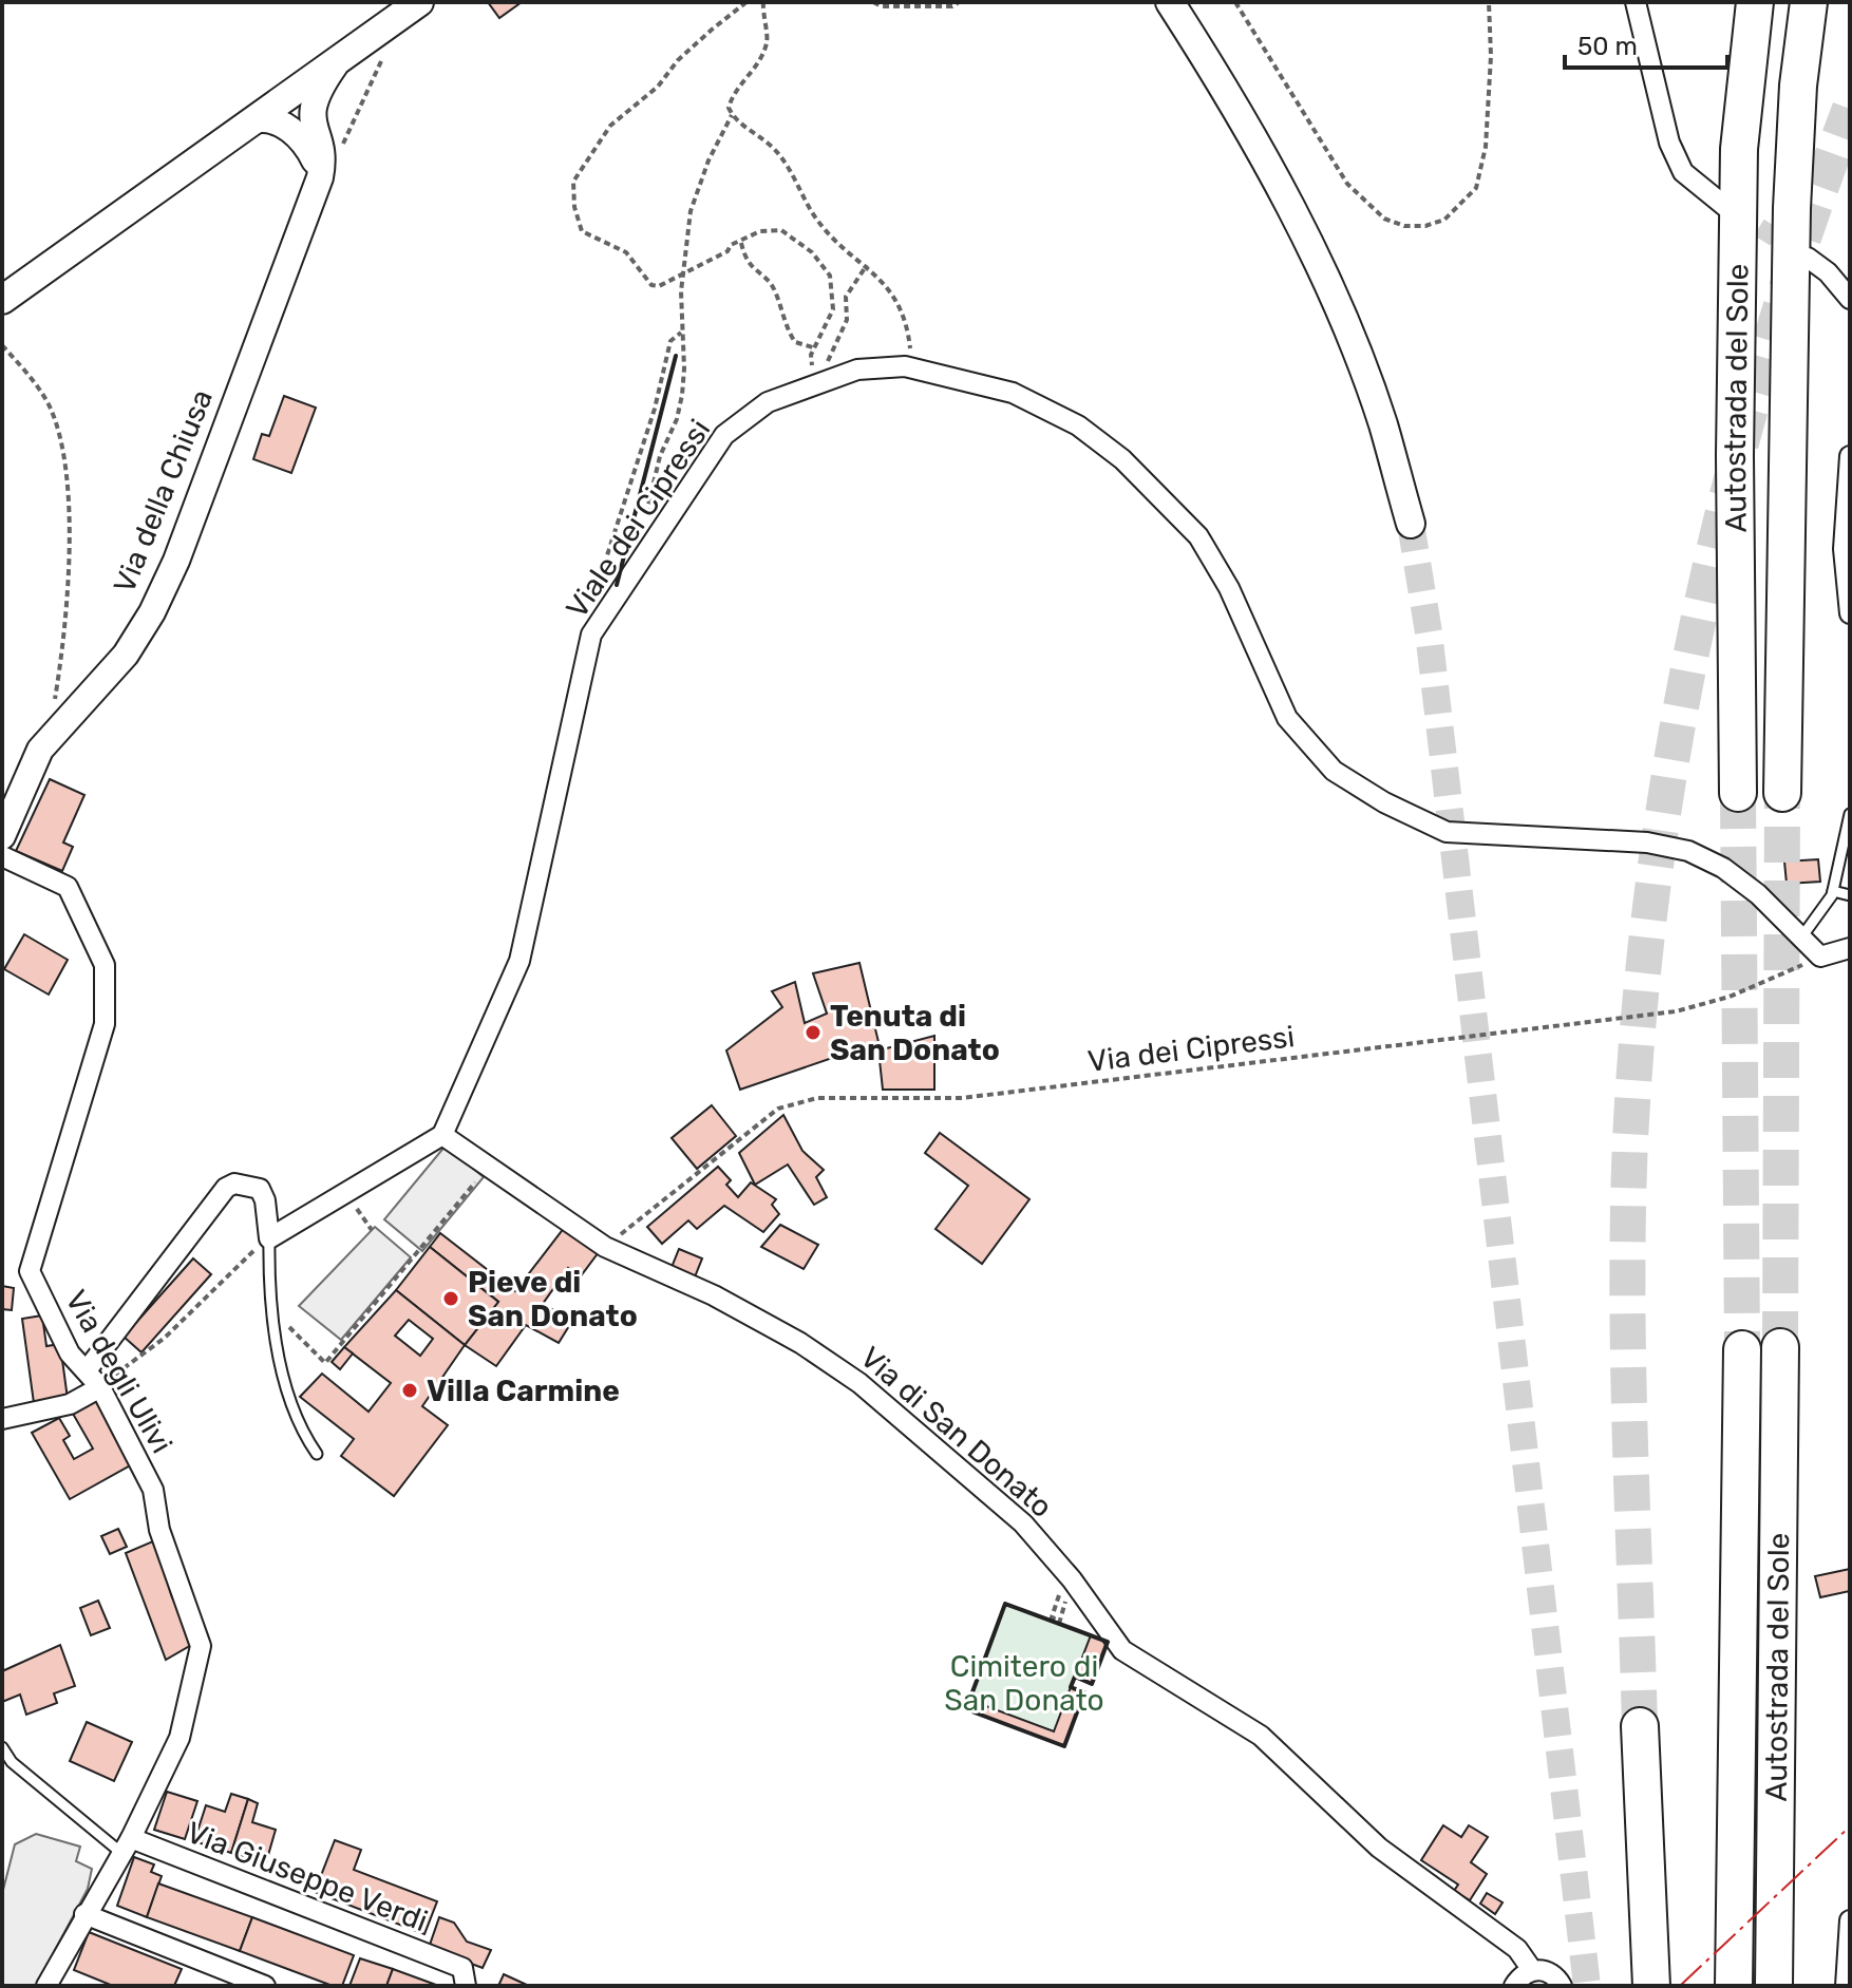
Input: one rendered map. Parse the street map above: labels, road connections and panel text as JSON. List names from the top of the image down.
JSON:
{
  "streets": {
    "highway": ["Autostrada del Sole"],
    "main road": ["Via della Chiusa"],
    "street": [
      "Viale dei Cipressi",
      "Via degli Ulivi",
      "Via di San Donato",
      "Via Giuseppe Verdi"
    ],
    "path": ["Via dei Cipressi"]
  },
  "crossings": [
    ["Viale dei Cipressi", "Via dei Cipressi"],
    ["Viale dei Cipressi", "Via di San Donato"],
    ["Via dei Cipressi", "Via di San Donato"],
    ["Via degli Ulivi", "Via Giuseppe Verdi"]
  ],
  "parks": ["Cimitero di San Donato"],
  "places": ["Tenuta di San Donato", "Pieve di San Donato", "Villa Carmine"],
  "scale_bar": "50 m"
}
